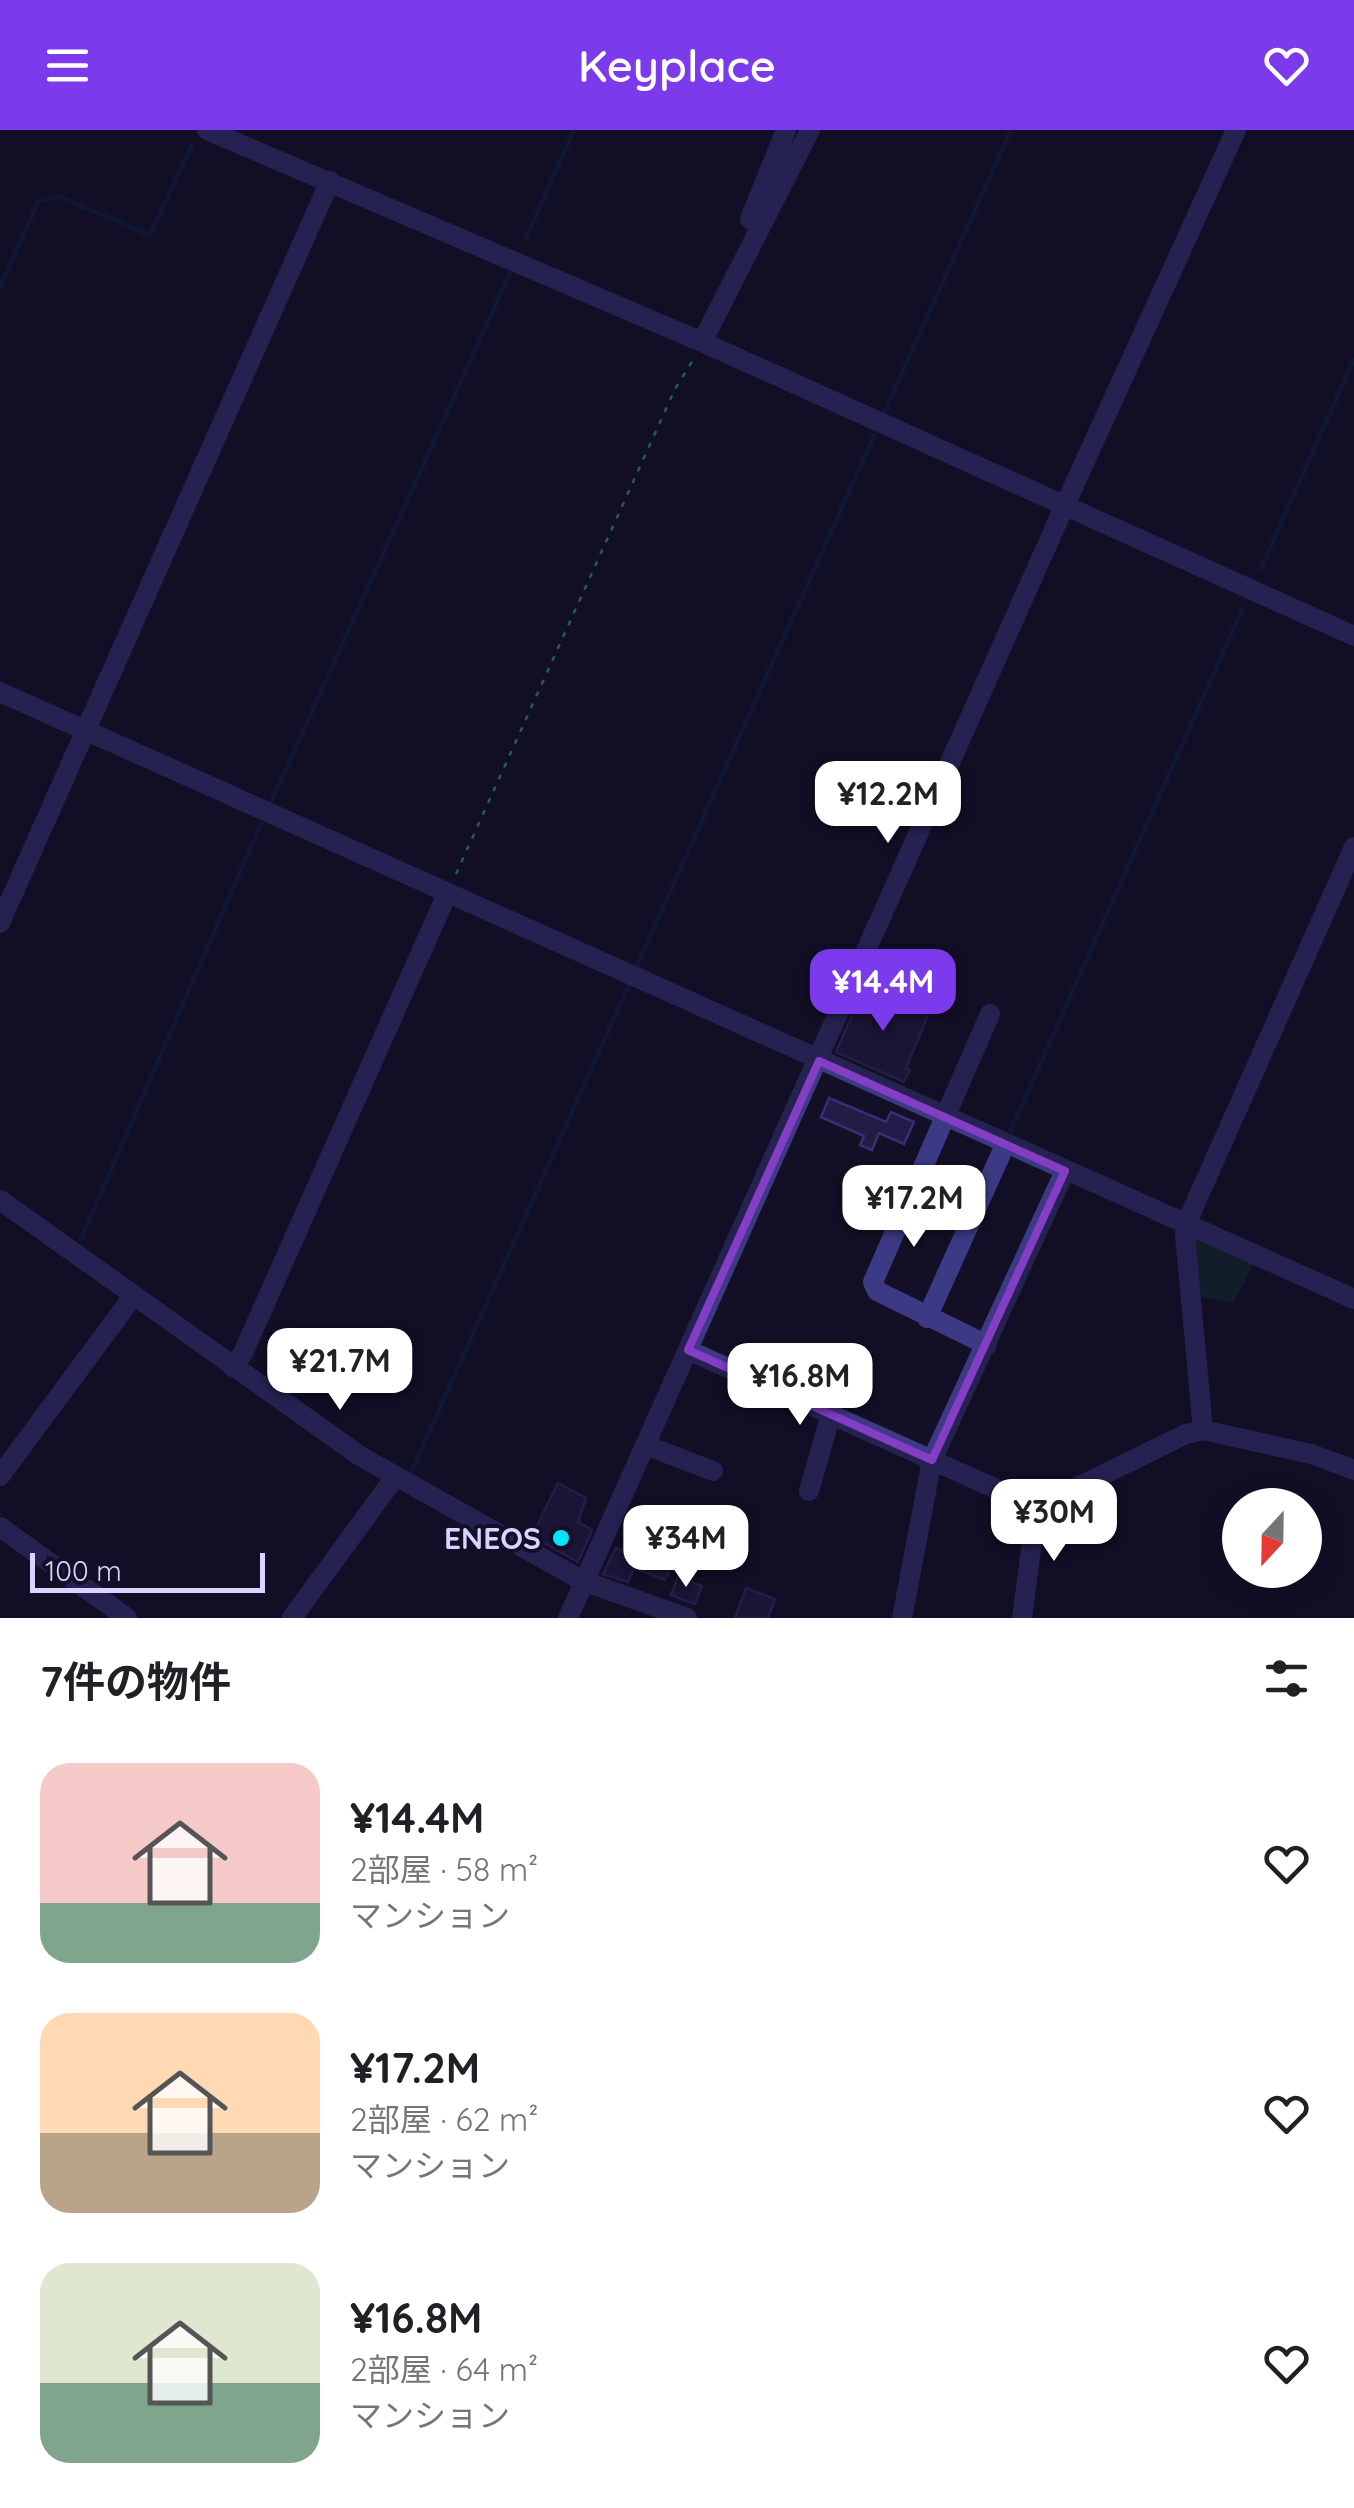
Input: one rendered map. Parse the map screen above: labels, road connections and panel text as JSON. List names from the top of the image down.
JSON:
{
  "places": ["ENEOS"],
  "scale_bar": "100 m",
  "north": "bottom",
  "page": {
    "header": "Keyplace",
    "price": [
      "¥12.2M",
      "¥14.4M",
      "¥17.2M",
      "¥21.7M",
      "¥16.8M",
      "¥30M",
      "¥34M"
    ],
    "scale": "100 m",
    "heading": "7件の物件",
    "list": [
      {
        "name": "¥14.4M",
        "note": "2部屋 · 58 m² · マンション"
      },
      {
        "name": "¥17.2M",
        "note": "2部屋 · 62 m² · マンション"
      },
      {
        "name": "¥16.8M",
        "note": "2部屋 · 64 m² · マンション"
      }
    ]
  }
}
